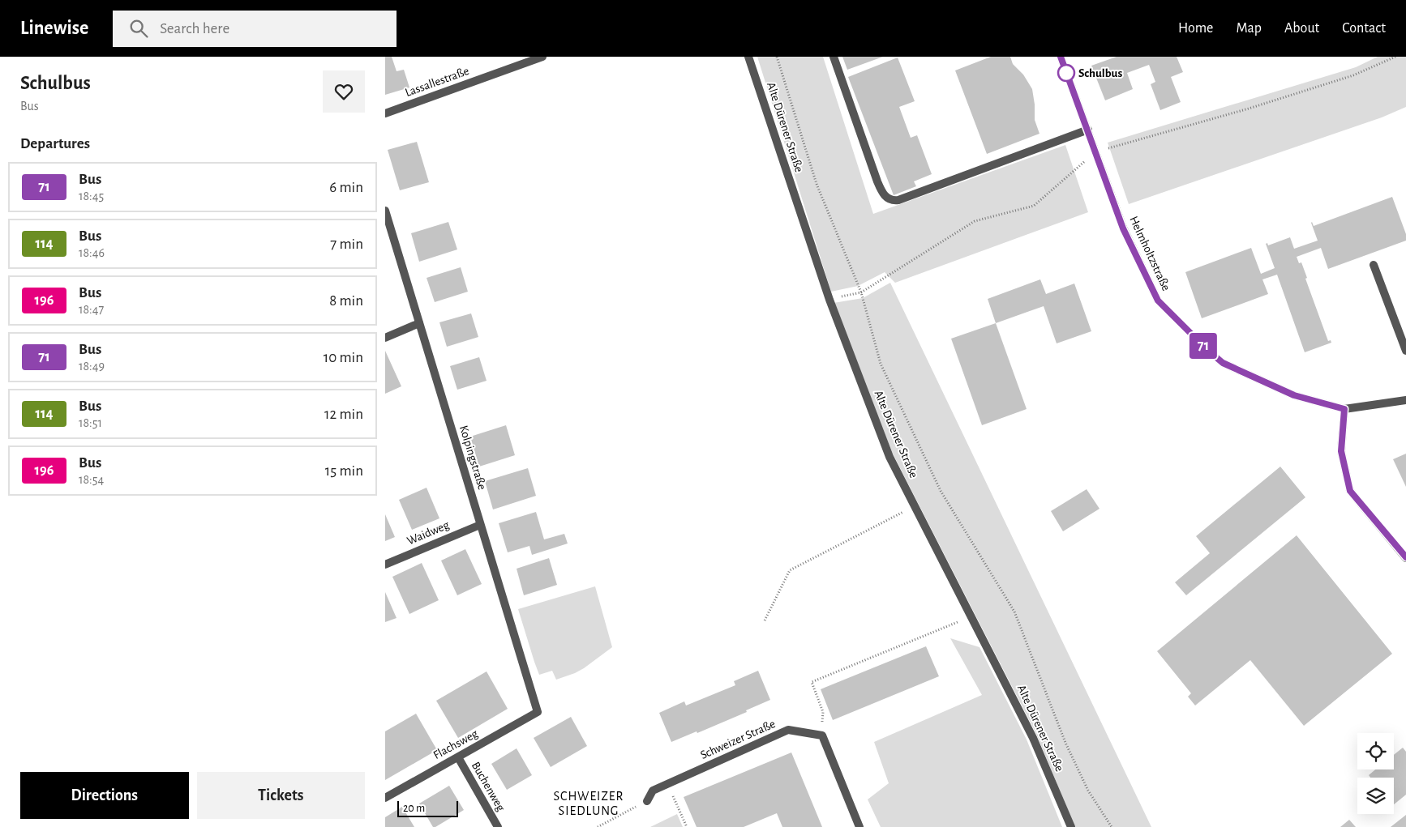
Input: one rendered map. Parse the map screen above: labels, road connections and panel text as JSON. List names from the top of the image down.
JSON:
{
  "streets": {
    "street": [
      "Lassallestraße",
      "Alte Dürener Straße",
      "Helmholtzstraße",
      "Kolpingstraße",
      "Waidweg",
      "Schweizer Straße",
      "Flachsweg",
      "Buchenweg"
    ]
  },
  "crossings": [
    ["Kolpingstraße", "Waidweg"],
    ["Kolpingstraße", "Flachsweg"],
    ["Flachsweg", "Buchenweg"]
  ],
  "districts": ["SCHWEIZER SIEDLUNG"],
  "places": ["Schulbus"],
  "lines": ["bus line 71"],
  "scale_bar": "20 m",
  "page": {
    "header": "Linewise",
    "search": "Search here",
    "nav": [
      "Home",
      "Map",
      "About",
      "Contact"
    ],
    "heading": [
      ["Schulbus", "Bus"],
      "Departures"
    ],
    "on_map": "71",
    "list": [
      {
        "mark": "71",
        "name": "Bus",
        "note": "18:45",
        "value": "6 min"
      },
      {
        "mark": "114",
        "name": "Bus",
        "note": "18:46",
        "value": "7 min"
      },
      {
        "mark": "196",
        "name": "Bus",
        "note": "18:47",
        "value": "8 min"
      },
      {
        "mark": "71",
        "name": "Bus",
        "note": "18:49",
        "value": "10 min"
      },
      {
        "mark": "114",
        "name": "Bus",
        "note": "18:51",
        "value": "12 min"
      },
      {
        "mark": "196",
        "name": "Bus",
        "note": "18:54",
        "value": "15 min"
      }
    ],
    "buttons": ["Directions", "Tickets"],
    "scale": "20 m"
  }
}
